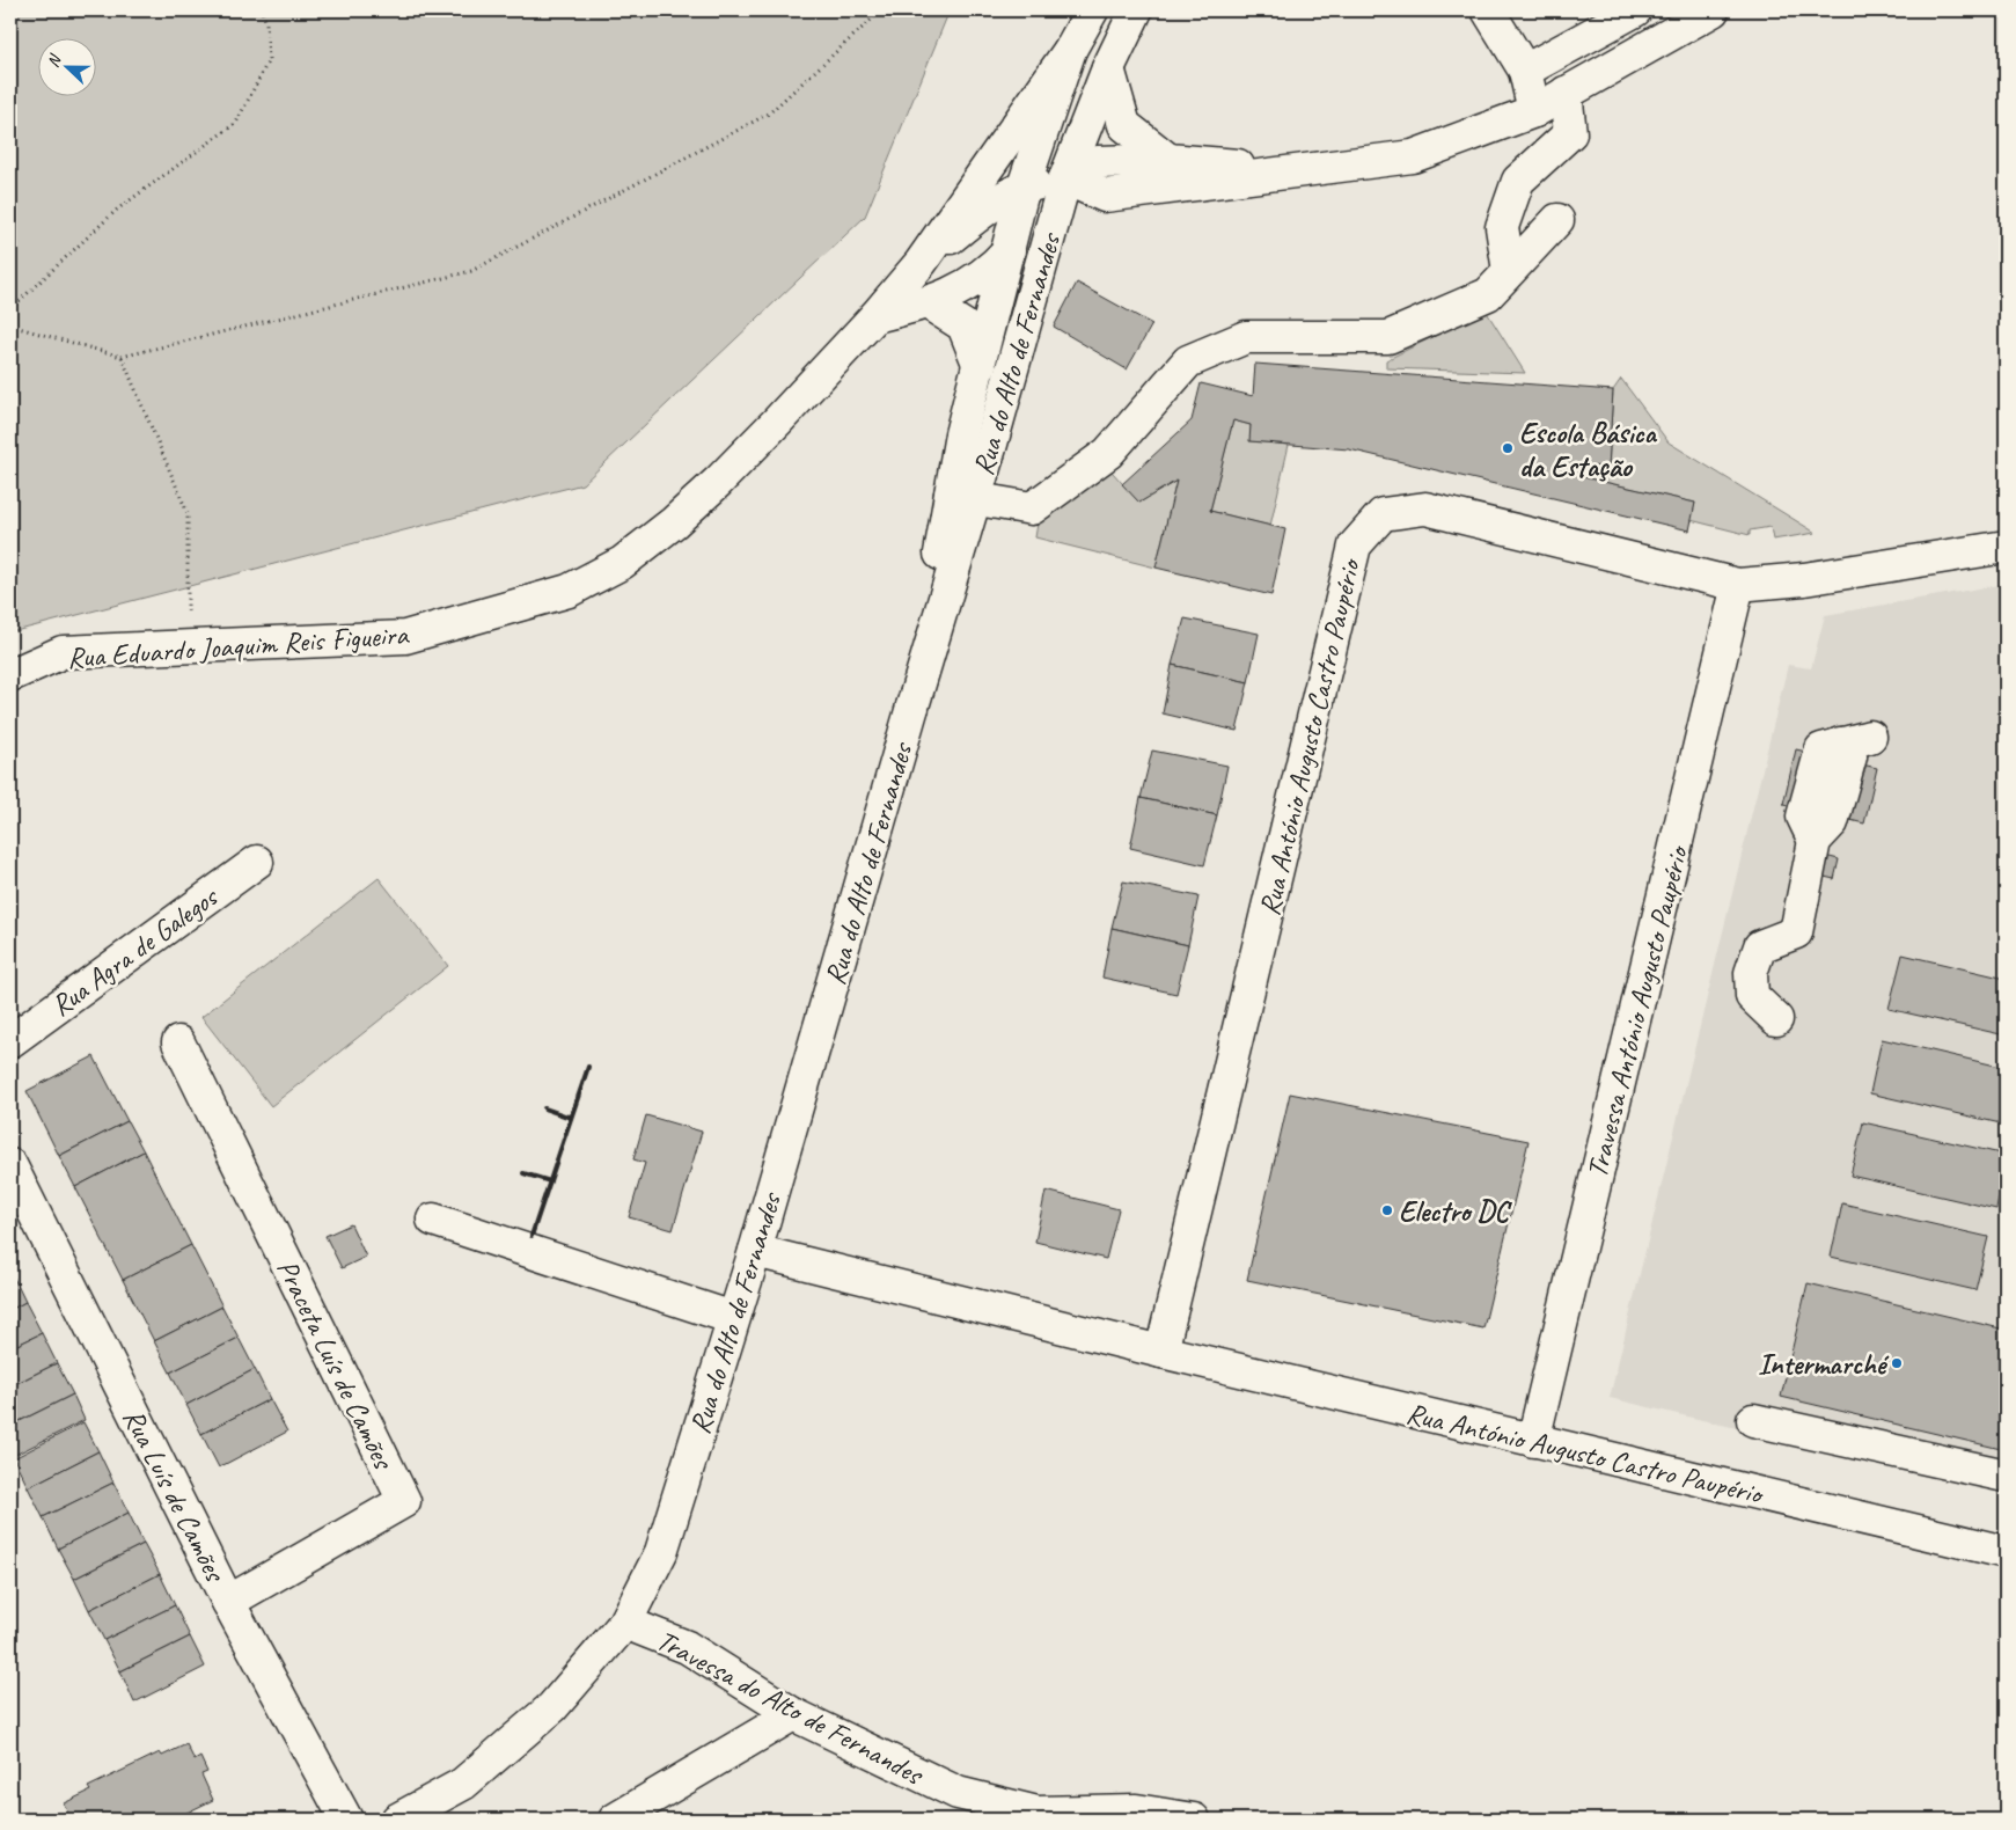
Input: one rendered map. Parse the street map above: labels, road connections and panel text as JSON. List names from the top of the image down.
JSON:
{
  "streets": {
    "street": [
      "Rua do Alto de Fernandes",
      "Rua Eduardo Joaquim Reis Figueira",
      "Rua António Augusto Castro Paupério",
      "Rua Agra de Galegos",
      "Travessa António Augusto Paupério",
      "Praceta Luís de Camões",
      "Rua Luís de Camões",
      "Travessa do Alto de Fernandes"
    ]
  },
  "crossings": [
    ["Rua do Alto de Fernandes", "Rua António Augusto Castro Paupério"],
    ["Rua do Alto de Fernandes", "Travessa do Alto de Fernandes"],
    ["Rua António Augusto Castro Paupério", "Travessa António Augusto Paupério"],
    ["Praceta Luís de Camões", "Rua Luís de Camões"]
  ],
  "places": ["Escola Básica da Estação", "Electro DC", "Intermarché"],
  "north": "left"
}
